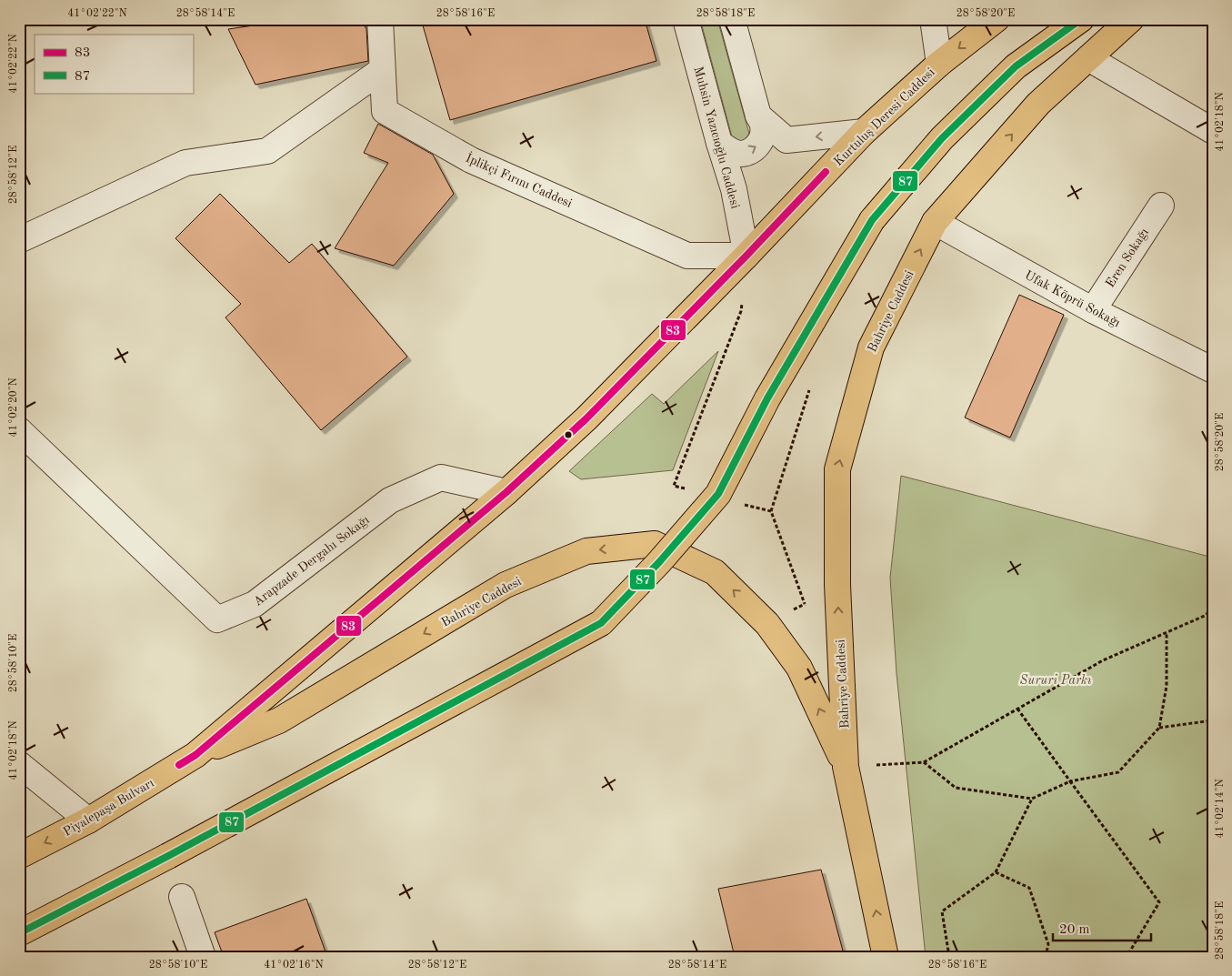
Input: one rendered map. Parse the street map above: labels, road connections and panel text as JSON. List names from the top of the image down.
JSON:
{
  "streets": {
    "main road": ["Kurtuluş Deresi Caddesi", "Bahriye Caddesi", "Piyalepaşa Bulvarı"],
    "street": [
      "Muhsin Yazıcıoğlu Caddesi",
      "İplikçi Fırını Caddesi",
      "Eren Sokağı",
      "Ufak Köprü Sokağı",
      "Arapzade Dergahı Sokağı"
    ]
  },
  "crossings": [
    ["Kurtuluş Deresi Caddesi", "Muhsin Yazıcıoğlu Caddesi"],
    ["Kurtuluş Deresi Caddesi", "İplikçi Fırını Caddesi"],
    ["Kurtuluş Deresi Caddesi", "Bahriye Caddesi"],
    ["Kurtuluş Deresi Caddesi", "Arapzade Dergahı Sokağı"],
    ["Kurtuluş Deresi Caddesi", "Piyalepaşa Bulvarı"],
    ["Muhsin Yazıcıoğlu Caddesi", "İplikçi Fırını Caddesi"],
    ["Eren Sokağı", "Ufak Köprü Sokağı"],
    ["Ufak Köprü Sokağı", "Bahriye Caddesi"],
    ["Bahriye Caddesi", "Piyalepaşa Bulvarı"]
  ],
  "parks": ["Sururi Parkı"],
  "lines": ["transit line 87", "transit line 83"],
  "legend": ["83", "87"],
  "scale_bar": "20 m",
  "coordinates": [
    "41°02'22\"N",
    "28°58'14\"E",
    "28°58'16\"E",
    "28°58'18\"E",
    "28°58'20\"E",
    "41°02'18\"N",
    "28°58'12\"E",
    "41°02'20\"N",
    "28°58'10\"E",
    "41°02'14\"N",
    "41°02'16\"N"
  ]
}
